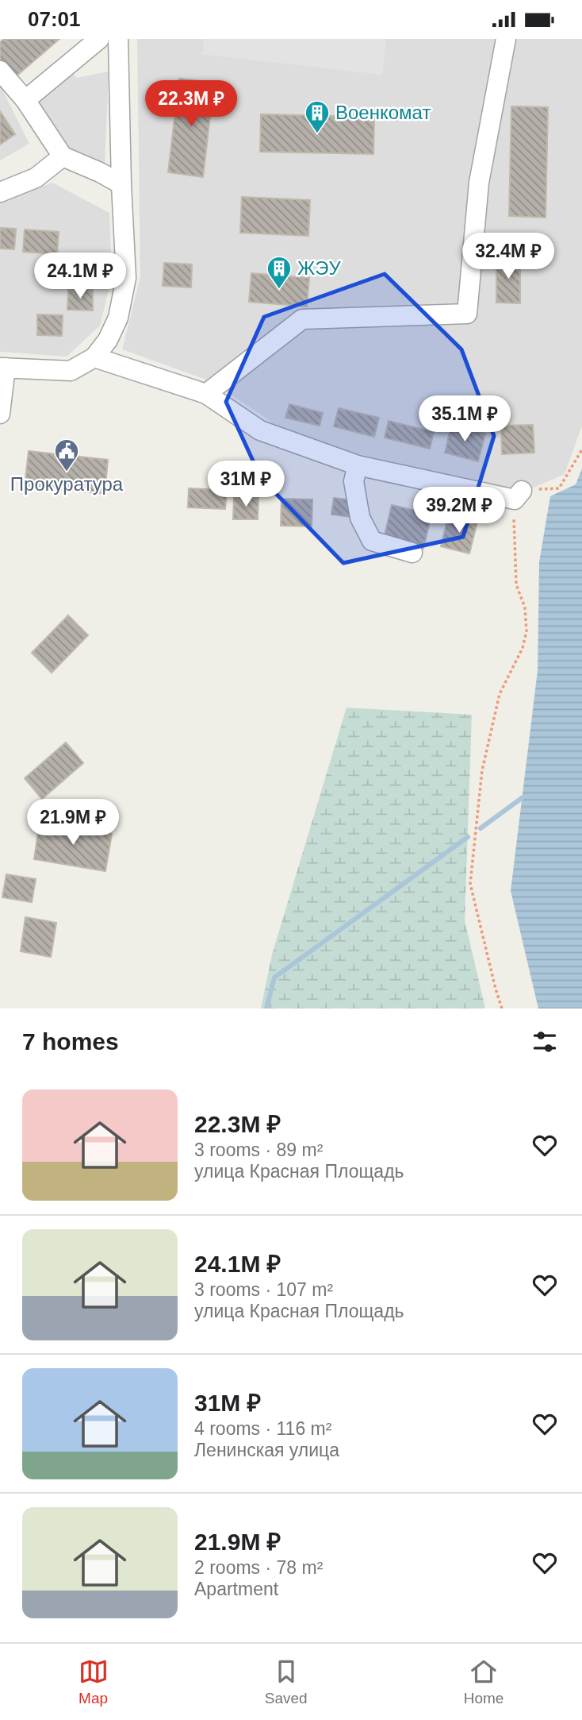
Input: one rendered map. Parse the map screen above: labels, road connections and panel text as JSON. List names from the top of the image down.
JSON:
{
  "places": {
    "building": ["Военкомат", "ЖЭУ"],
    "public building": ["Прокуратура"]
  },
  "page": {
    "status": "07:01",
    "price": [
      "22.3M ₽",
      "32.4M ₽",
      "24.1M ₽",
      "35.1M ₽",
      "31M ₽",
      "39.2M ₽",
      "21.9M ₽"
    ],
    "heading": "7 homes",
    "list": [
      {
        "name": "22.3M ₽",
        "note": "3 rooms · 89 m² · улица Красная Площадь"
      },
      {
        "name": "24.1M ₽",
        "note": "3 rooms · 107 m² · улица Красная Площадь"
      },
      {
        "name": "31M ₽",
        "note": "4 rooms · 116 m² · Ленинская улица"
      },
      {
        "name": "21.9M ₽",
        "note": "2 rooms · 78 m² · Apartment"
      }
    ],
    "tabs": ["Map", "Saved", "Home"]
  }
}
